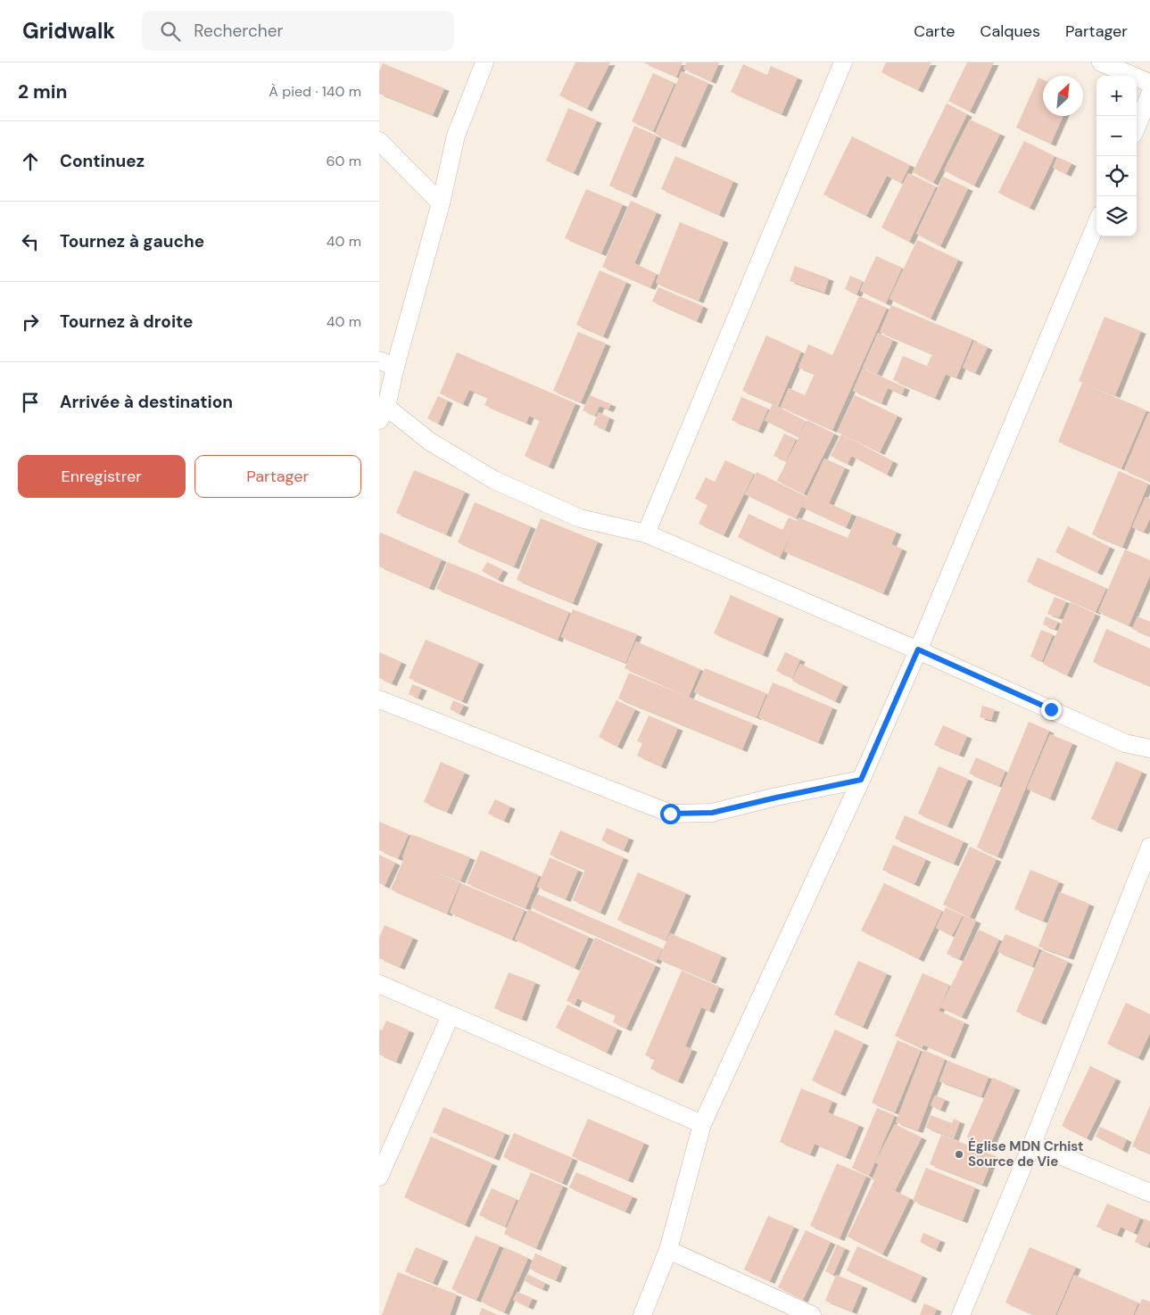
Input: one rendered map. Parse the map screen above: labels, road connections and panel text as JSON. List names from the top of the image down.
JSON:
{
  "places": ["Église MDN Crhist Source de Vie"],
  "north": "top right",
  "page": {
    "header": "Gridwalk",
    "search": "Rechercher",
    "nav": ["Carte", "Calques", "Partager"],
    "heading": ["2 min", "À pied · 140 m"],
    "map_buttons": ["+", "−"],
    "list": [
      ["Continuez", "60 m"],
      ["Tournez à gauche", "40 m"],
      ["Tournez à droite", "40 m"],
      "Arrivée à destination"
    ],
    "buttons": ["Enregistrer", "Partager"]
  }
}
